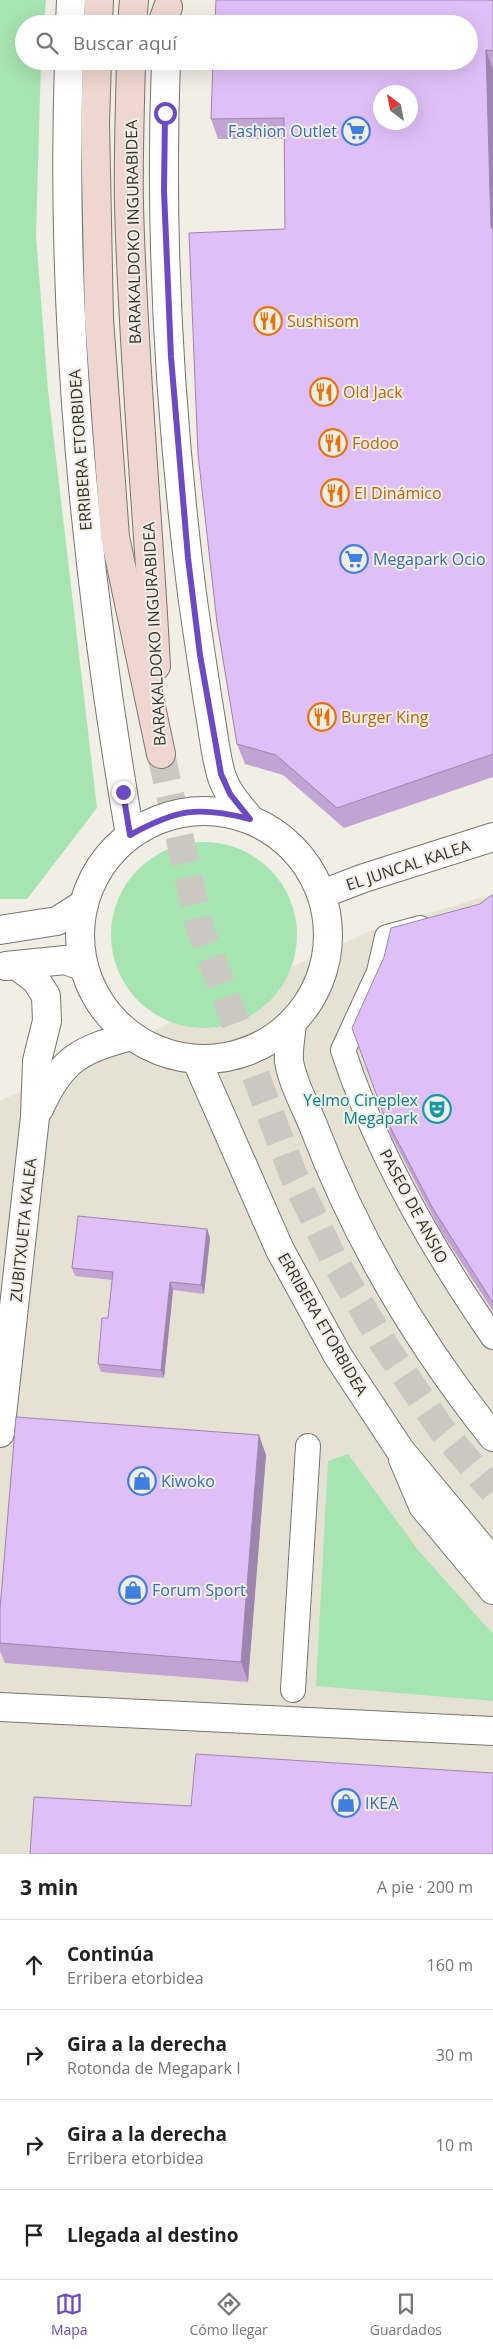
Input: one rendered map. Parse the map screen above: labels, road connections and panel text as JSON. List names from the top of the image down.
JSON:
{
  "streets": {
    "main road": ["BARAKALDOKO INGURABIDEA"],
    "street": [
      "ERRIBERA ETORBIDEA",
      "EL JUNCAL KALEA",
      "PASEO DE ANSIO",
      "ZUBITXUETA KALEA"
    ]
  },
  "places": {
    "supermarket": ["Fashion Outlet", "Megapark Ocio"],
    "restaurant": [
      "Sushisom",
      "Old Jack",
      "Fodoo",
      "El Dinámico",
      "Burger King"
    ],
    "theatre": ["Yelmo Cineplex Megapark"],
    "shop": ["Kiwoko", "Forum Sport", "IKEA"]
  },
  "north": "top left",
  "page": {
    "search": "Buscar aquí",
    "heading": ["3 min", "A pie · 200 m"],
    "list": [
      ["Continúa", "Erribera etorbidea", "160 m"],
      ["Gira a la derecha", "Rotonda de Megapark I", "30 m"],
      ["Gira a la derecha", "Erribera etorbidea", "10 m"],
      "Llegada al destino"
    ],
    "nav": ["Mapa", "Cómo llegar", "Guardados"]
  }
}
